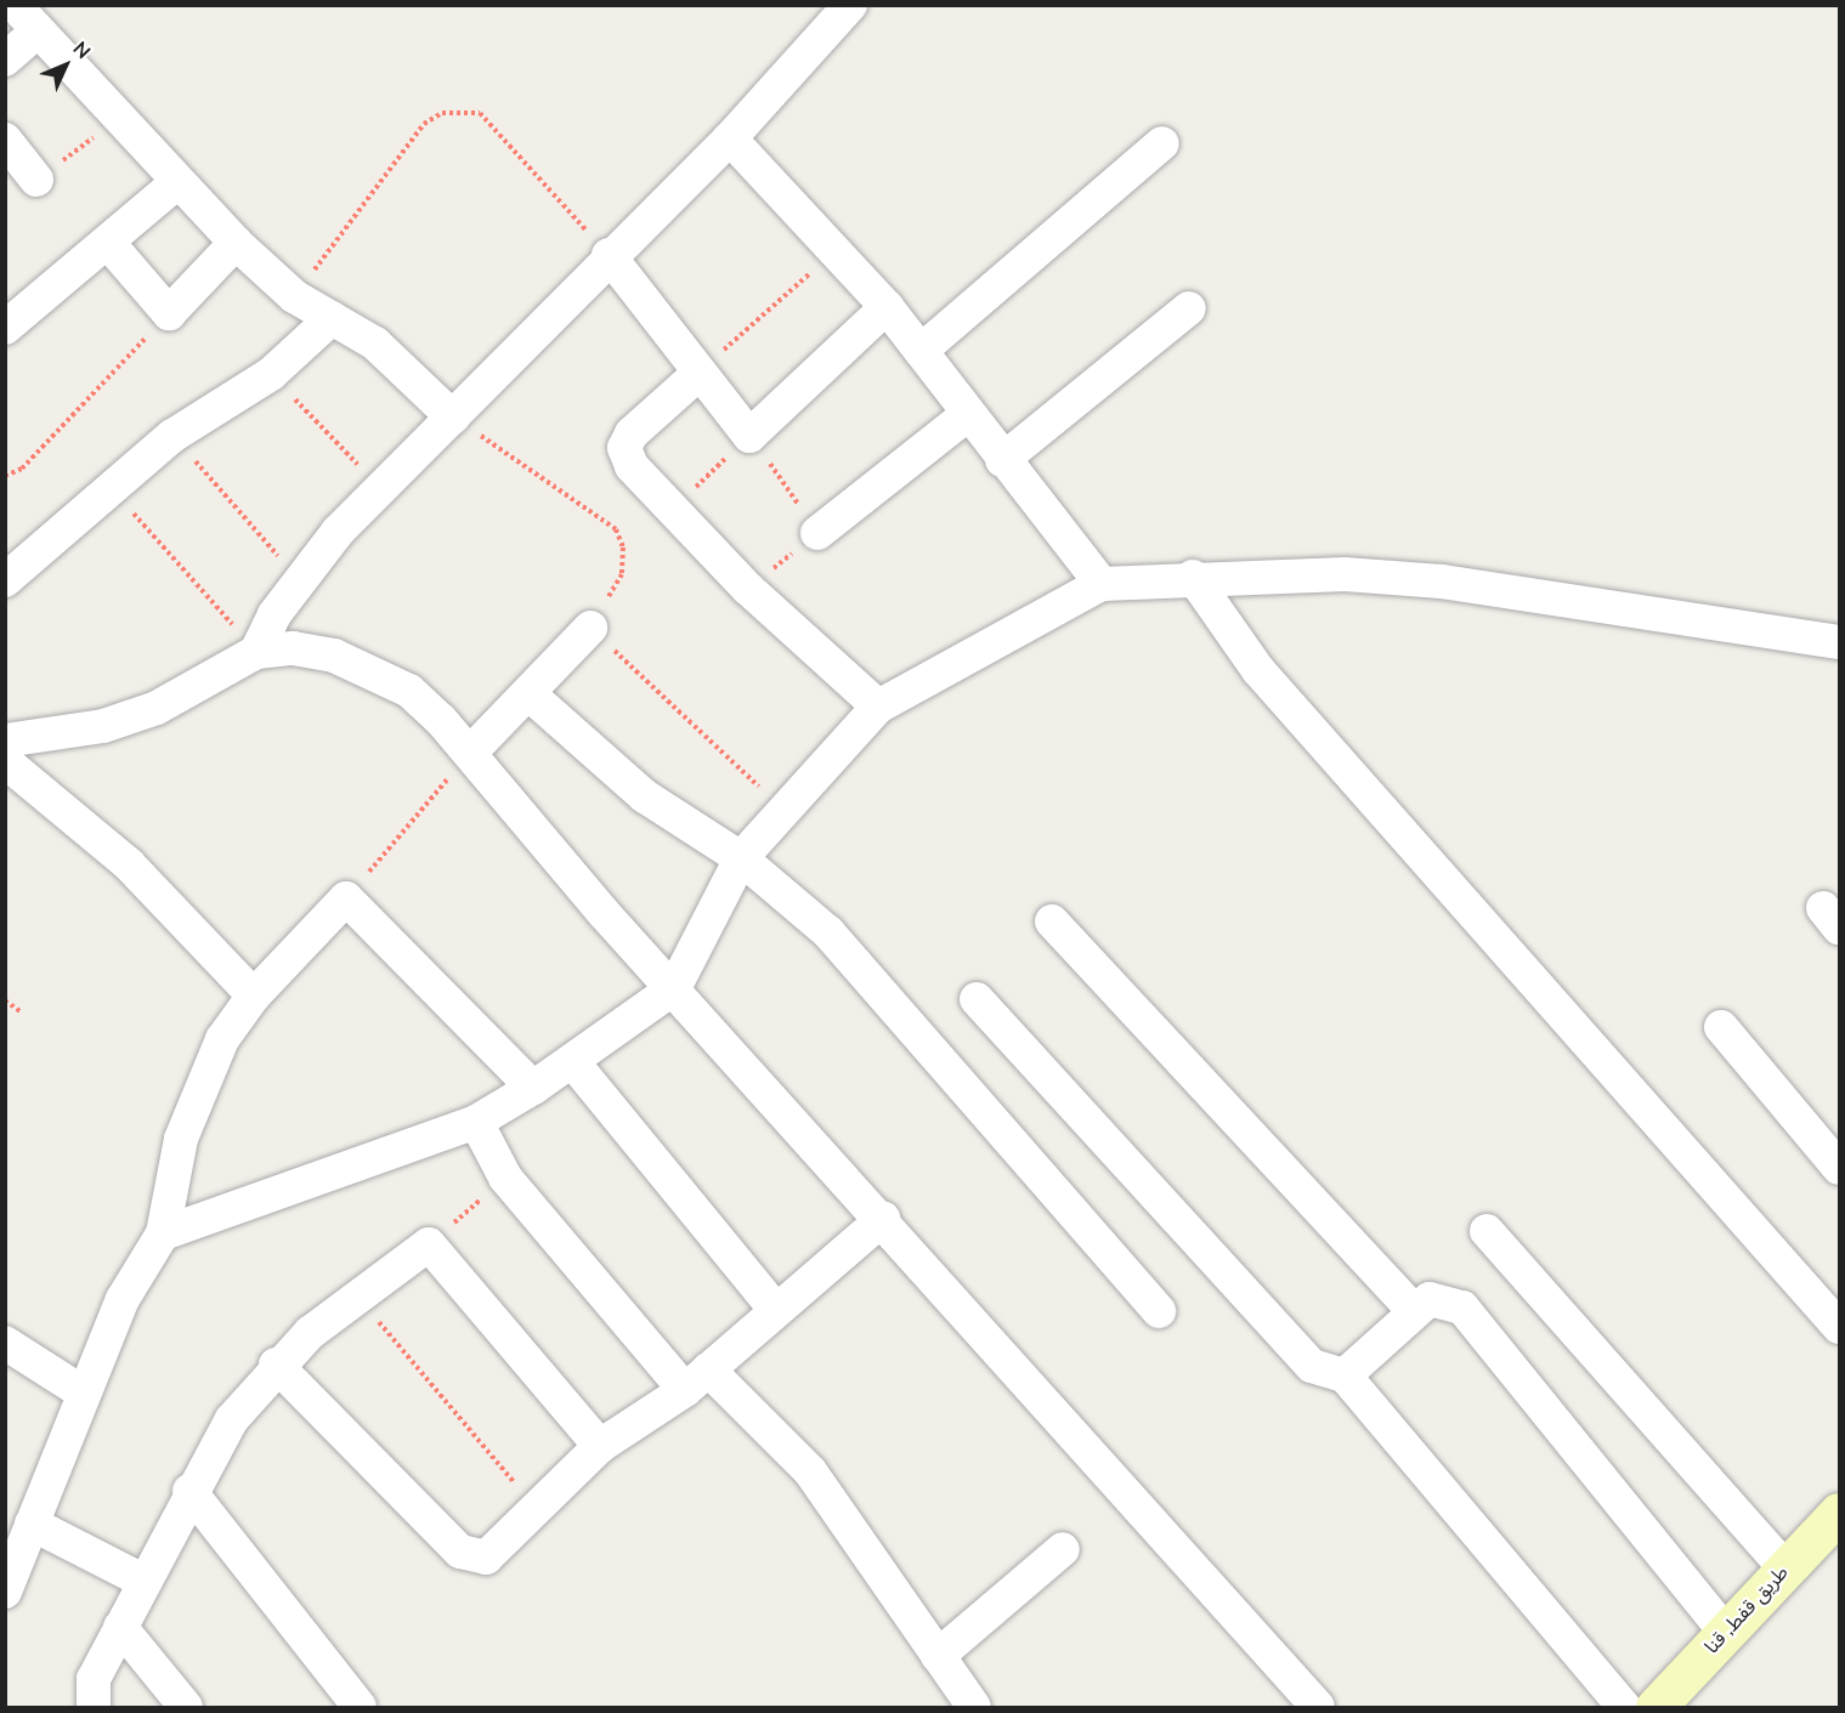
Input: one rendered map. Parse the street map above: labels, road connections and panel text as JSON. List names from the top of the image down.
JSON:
{
  "streets": {
    "street": ["طريق قفط, قنا"]
  },
  "north": "top right"
}
